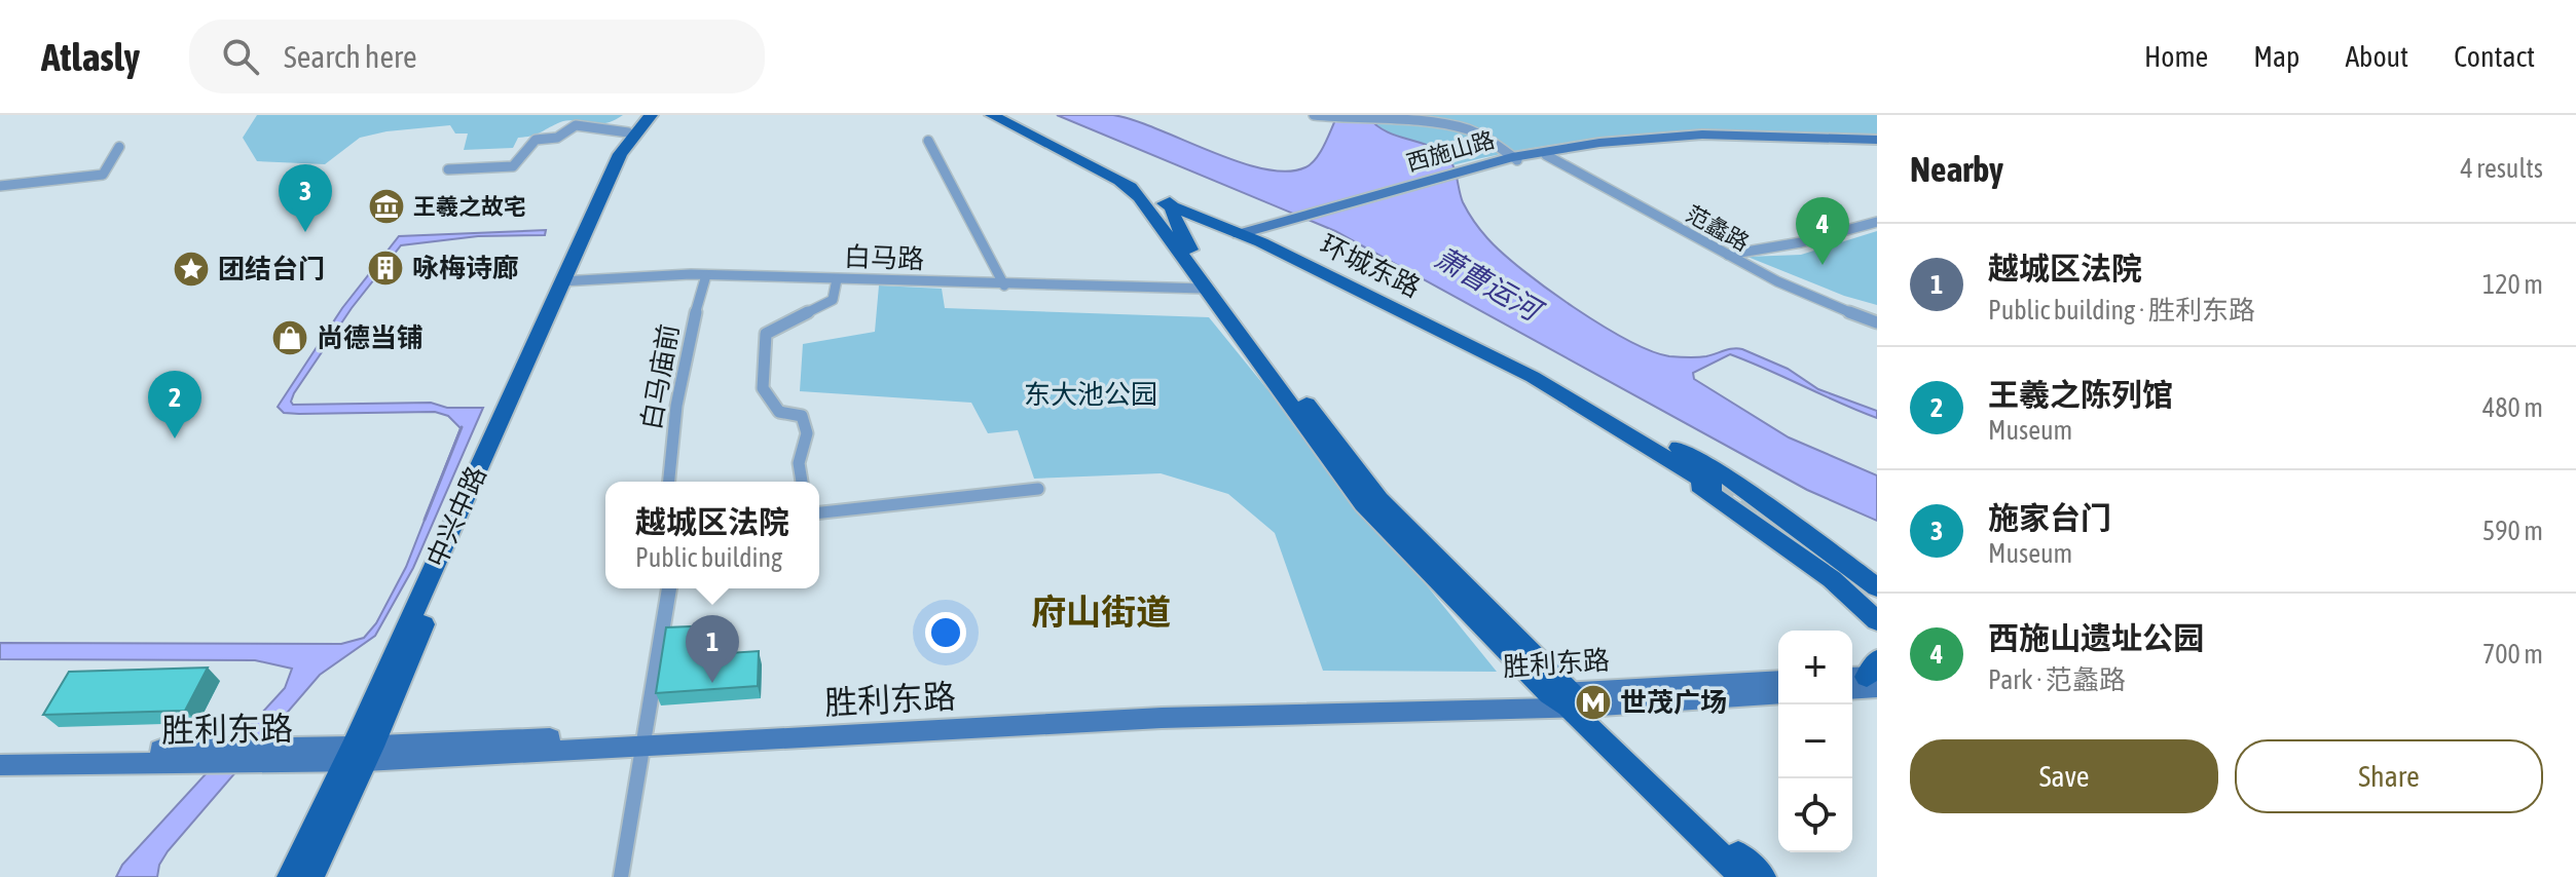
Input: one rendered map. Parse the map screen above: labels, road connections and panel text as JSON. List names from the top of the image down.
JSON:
{
  "streets": {
    "main road": [
      "西施山路",
      "环城东路",
      "中兴中路",
      "胜利东路"
    ],
    "street": ["范蠡路", "白马路", "白马庙前"]
  },
  "crossings": [
    ["西施山路", "范蠡路"],
    ["西施山路", "环城东路"],
    ["白马路", "白马庙前"],
    ["白马路", "中兴中路"],
    ["中兴中路", "胜利东路"]
  ],
  "districts": ["府山街道"],
  "water": ["萧曹运河"],
  "parks": ["东大池公园"],
  "places": {
    "museum": ["王羲之故宅"],
    "building": ["咏梅诗廊"],
    "place": ["团结台门"],
    "shop": ["尚德当铺"],
    "metro station": ["世茂广场"]
  },
  "page": {
    "header": "Atlasly",
    "search": "Search here",
    "nav": [
      "Home",
      "Map",
      "About",
      "Contact"
    ],
    "heading": ["Nearby", "4 results"],
    "pins": [
      "3",
      "4",
      "2",
      "1"
    ],
    "list": [
      {
        "mark": "1",
        "name": "越城区法院",
        "note": "Public building · 胜利东路",
        "value": "120 m"
      },
      {
        "mark": "2",
        "name": "王羲之陈列馆",
        "note": "Museum",
        "value": "480 m"
      },
      {
        "mark": "3",
        "name": "施家台门",
        "note": "Museum",
        "value": "590 m"
      },
      {
        "mark": "4",
        "name": "西施山遗址公园",
        "note": "Park · 范蠡路",
        "value": "700 m"
      }
    ],
    "popup": ["越城区法院", "Public building"],
    "map_buttons": ["+", "−"],
    "buttons": ["Save", "Share"]
  }
}
